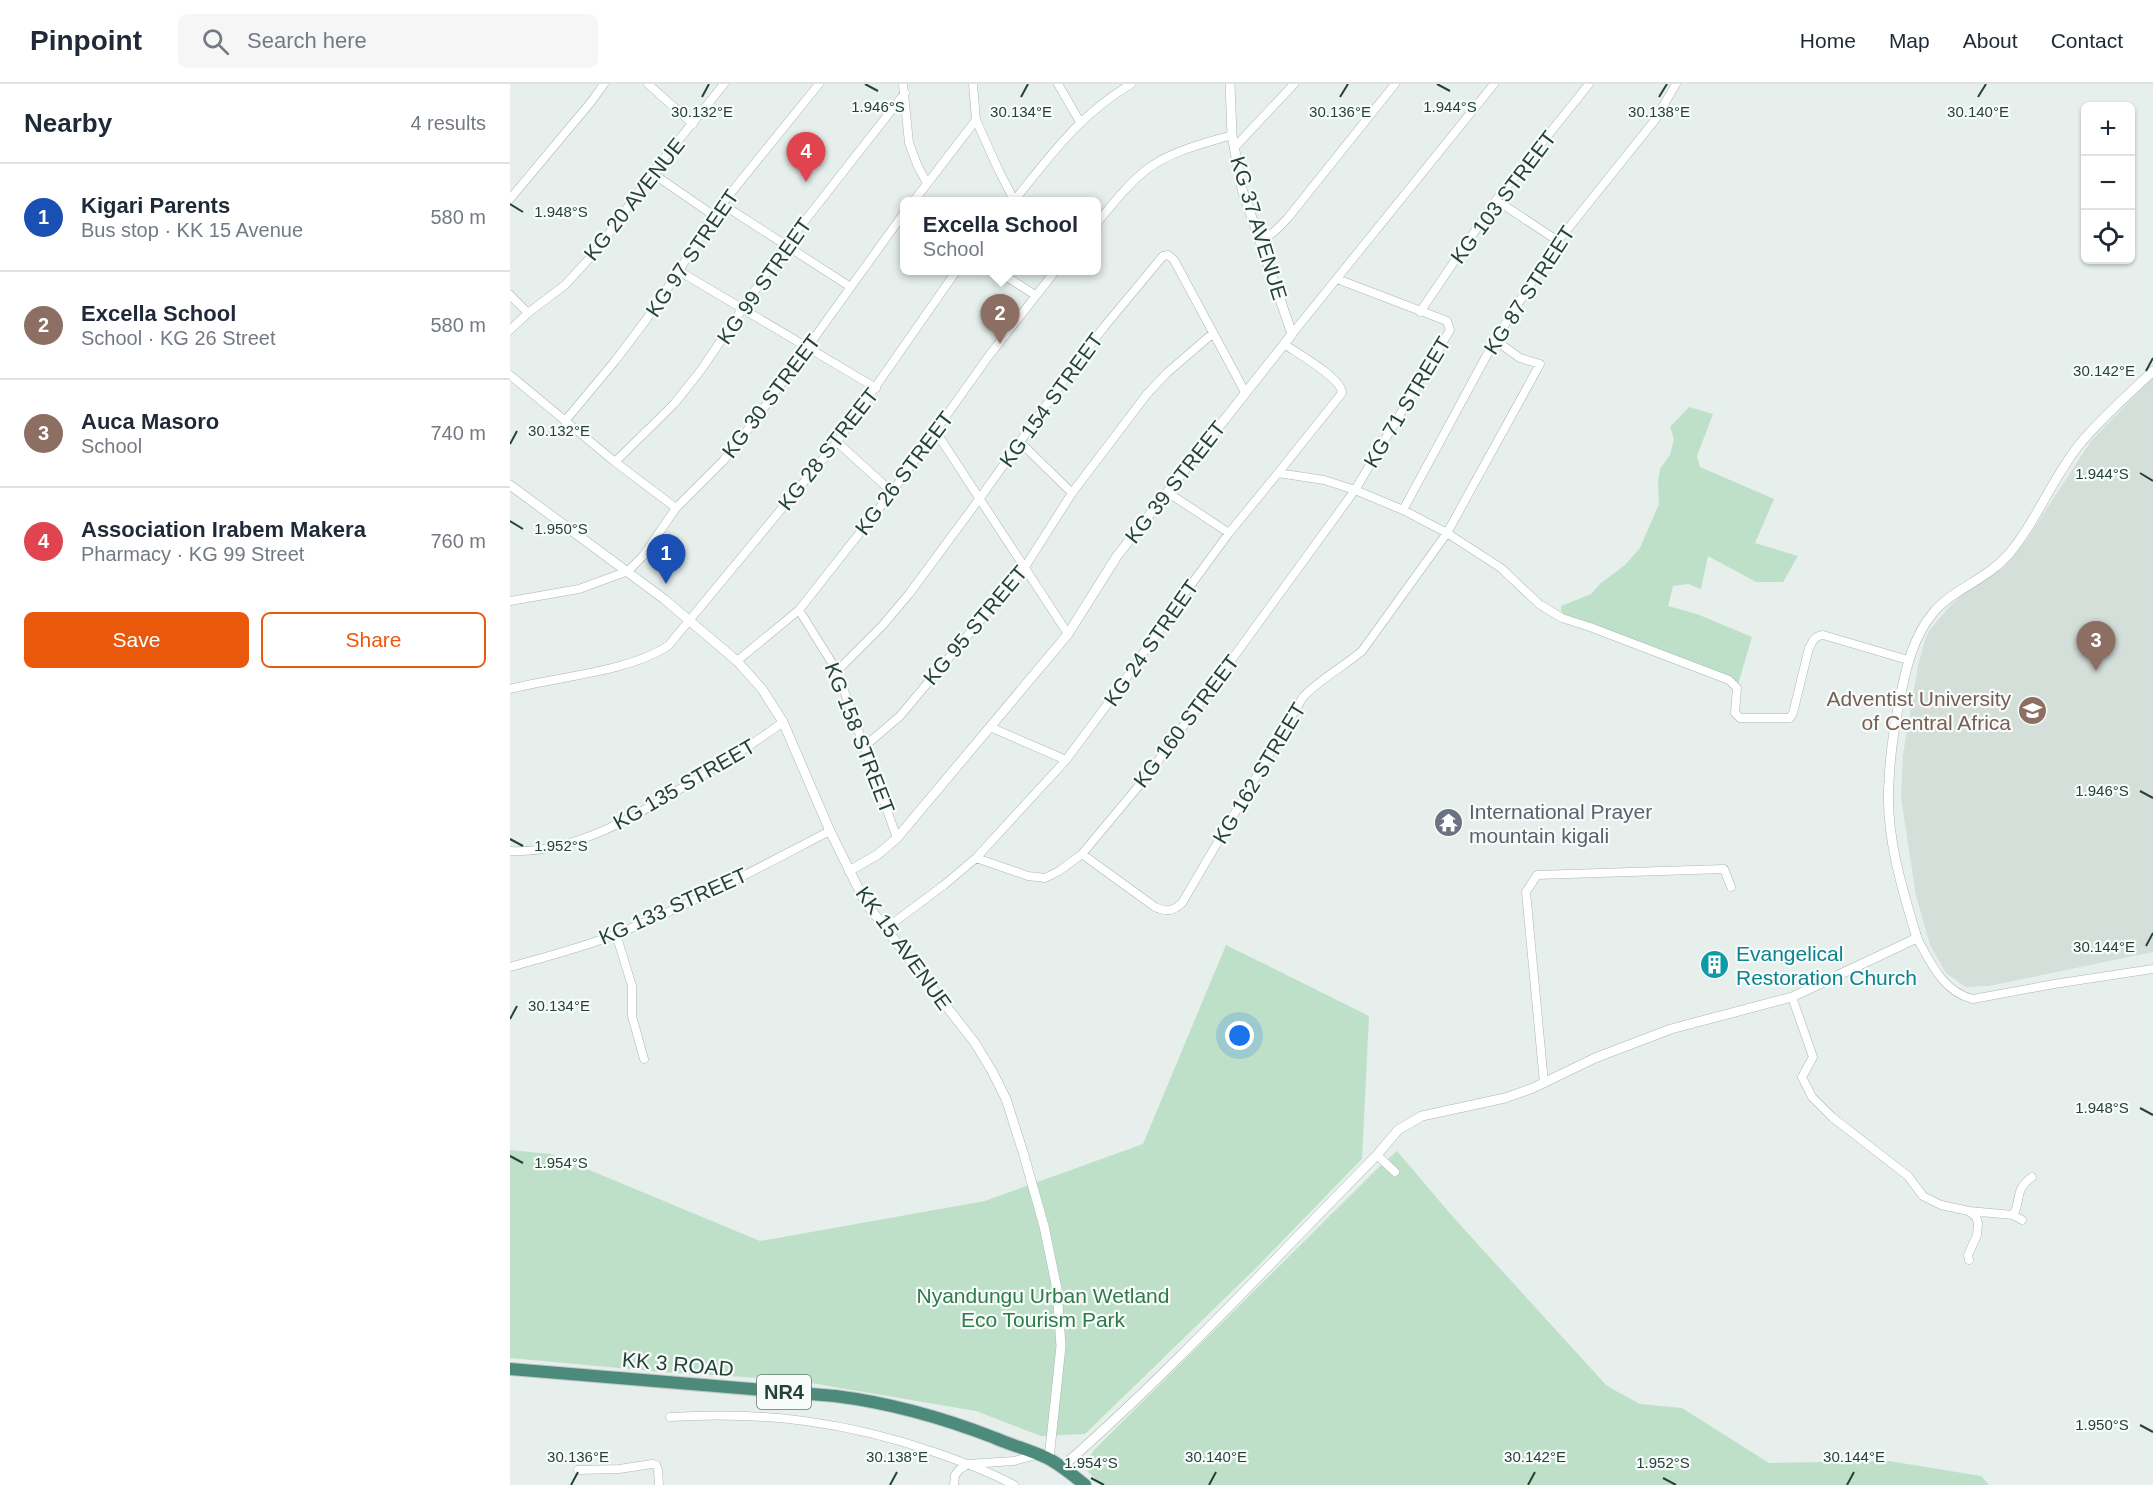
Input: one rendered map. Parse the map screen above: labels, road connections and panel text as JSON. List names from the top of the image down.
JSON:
{
  "streets": {
    "highway": ["KK 3 ROAD", "NR4"],
    "street": [
      "KG 103 STREET",
      "KG 20 AVENUE",
      "KG 37 AVENUE",
      "KG 97 STREET",
      "KG 99 STREET",
      "KG 87 STREET",
      "KG 30 STREET",
      "KG 154 STREET",
      "KG 71 STREET",
      "KG 28 STREET",
      "KG 26 STREET",
      "KG 39 STREET",
      "KG 95 STREET",
      "KG 24 STREET",
      "KG 160 STREET",
      "KG 158 STREET",
      "KG 162 STREET",
      "KG 135 STREET",
      "KG 133 STREET",
      "KK 15 AVENUE"
    ]
  },
  "crossings": [
    ["KG 103 STREET", "KG 71 STREET"],
    ["KG 37 AVENUE", "KG 39 STREET"],
    ["KG 30 STREET", "KK 15 AVENUE"],
    ["KG 154 STREET", "KG 39 STREET"],
    ["KG 154 STREET", "KG 95 STREET"],
    ["KG 154 STREET", "KG 158 STREET"],
    ["KG 71 STREET", "KG 39 STREET"],
    ["KG 71 STREET", "KG 160 STREET"],
    ["KG 28 STREET", "KK 15 AVENUE"],
    ["KG 26 STREET", "KG 158 STREET"],
    ["KG 26 STREET", "KK 15 AVENUE"],
    ["KG 39 STREET", "KG 24 STREET"],
    ["KG 39 STREET", "KG 158 STREET"],
    ["KG 39 STREET", "KK 15 AVENUE"],
    ["KG 95 STREET", "KG 158 STREET"],
    ["KG 24 STREET", "KG 160 STREET"],
    ["KG 24 STREET", "KK 15 AVENUE"],
    ["KG 160 STREET", "KG 162 STREET"],
    ["KG 135 STREET", "KK 15 AVENUE"],
    ["KG 133 STREET", "KK 15 AVENUE"],
    ["KK 15 AVENUE", "KK 3 ROAD"],
    ["KK 15 AVENUE", "NR4"],
    ["KK 3 ROAD", "NR4"]
  ],
  "parks": ["Nyandungu Urban Wetland Eco Tourism Park"],
  "places": {
    "school or university": ["Adventist University of Central Africa"],
    "temple": ["International Prayer mountain kigali"],
    "building": ["Evangelical Restoration Church"]
  },
  "page": {
    "header": "Pinpoint",
    "search": "Search here",
    "nav": [
      "Home",
      "Map",
      "About",
      "Contact"
    ],
    "heading": ["Nearby", "4 results"],
    "map_buttons": ["+", "−"],
    "pins": [
      "4",
      "2",
      "1",
      "3"
    ],
    "list": [
      {
        "mark": "1",
        "name": "Kigari Parents",
        "note": "Bus stop · KK 15 Avenue",
        "value": "580 m"
      },
      {
        "mark": "2",
        "name": "Excella School",
        "note": "School · KG 26 Street",
        "value": "580 m"
      },
      {
        "mark": "3",
        "name": "Auca Masoro",
        "note": "School",
        "value": "740 m"
      },
      {
        "mark": "4",
        "name": "Association Irabem Makera",
        "note": "Pharmacy · KG 99 Street",
        "value": "760 m"
      }
    ],
    "popup": ["Excella School", "School"],
    "buttons": ["Save", "Share"]
  },
  "coordinates": [
    "1.946°S",
    "1.944°S",
    "30.132°E",
    "30.134°E",
    "30.136°E",
    "30.138°E",
    "30.140°E",
    "1.948°S",
    "30.142°E",
    "1.950°S",
    "1.952°S",
    "30.144°E",
    "1.954°S"
  ]
}
